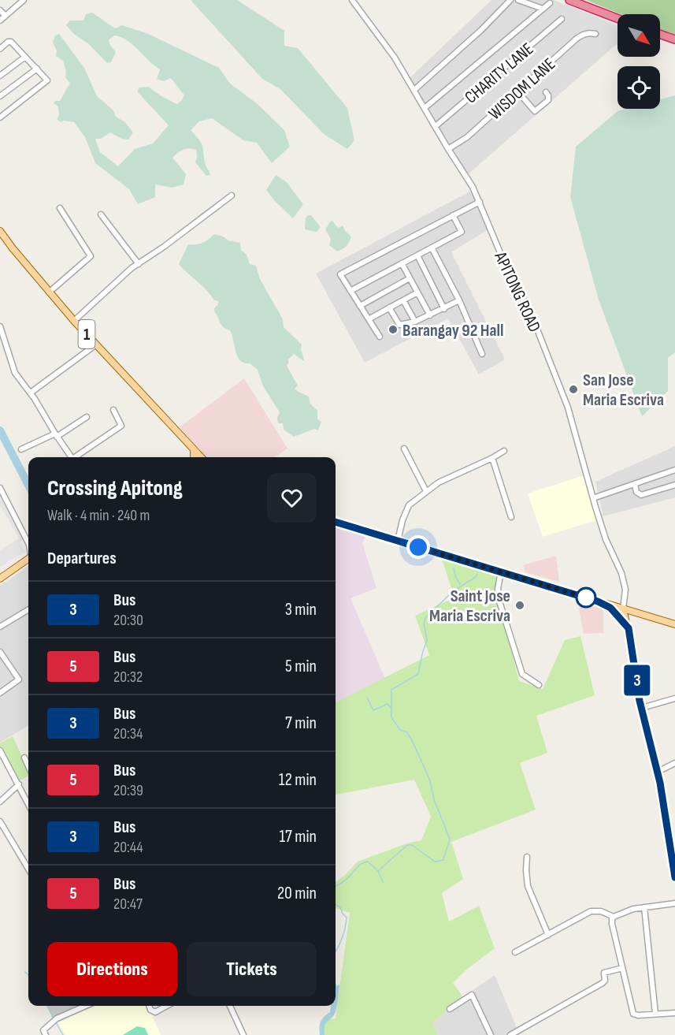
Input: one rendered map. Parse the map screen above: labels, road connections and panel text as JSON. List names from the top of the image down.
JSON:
{
  "streets": {
    "main road": ["1"],
    "street": ["CHARITY LANE", "WISDOM LANE", "APITONG ROAD"]
  },
  "crossings": [
    ["CHARITY LANE", "APITONG ROAD"],
    ["WISDOM LANE", "APITONG ROAD"]
  ],
  "places": ["Barangay 92 Hall", "San Jose Maria Escriva", "Saint Jose Maria Escriva"],
  "lines": ["bus line 3"],
  "north": "bottom right",
  "page": {
    "on_map": "3",
    "heading": [
      ["Crossing Apitong", "Walk · 4 min · 240 m"],
      "Departures"
    ],
    "list": [
      {
        "mark": "3",
        "name": "Bus",
        "note": "20:30",
        "value": "3 min"
      },
      {
        "mark": "5",
        "name": "Bus",
        "note": "20:32",
        "value": "5 min"
      },
      {
        "mark": "3",
        "name": "Bus",
        "note": "20:34",
        "value": "7 min"
      },
      {
        "mark": "5",
        "name": "Bus",
        "note": "20:39",
        "value": "12 min"
      },
      {
        "mark": "3",
        "name": "Bus",
        "note": "20:44",
        "value": "17 min"
      },
      {
        "mark": "5",
        "name": "Bus",
        "note": "20:47",
        "value": "20 min"
      }
    ],
    "buttons": ["Directions", "Tickets"]
  }
}
